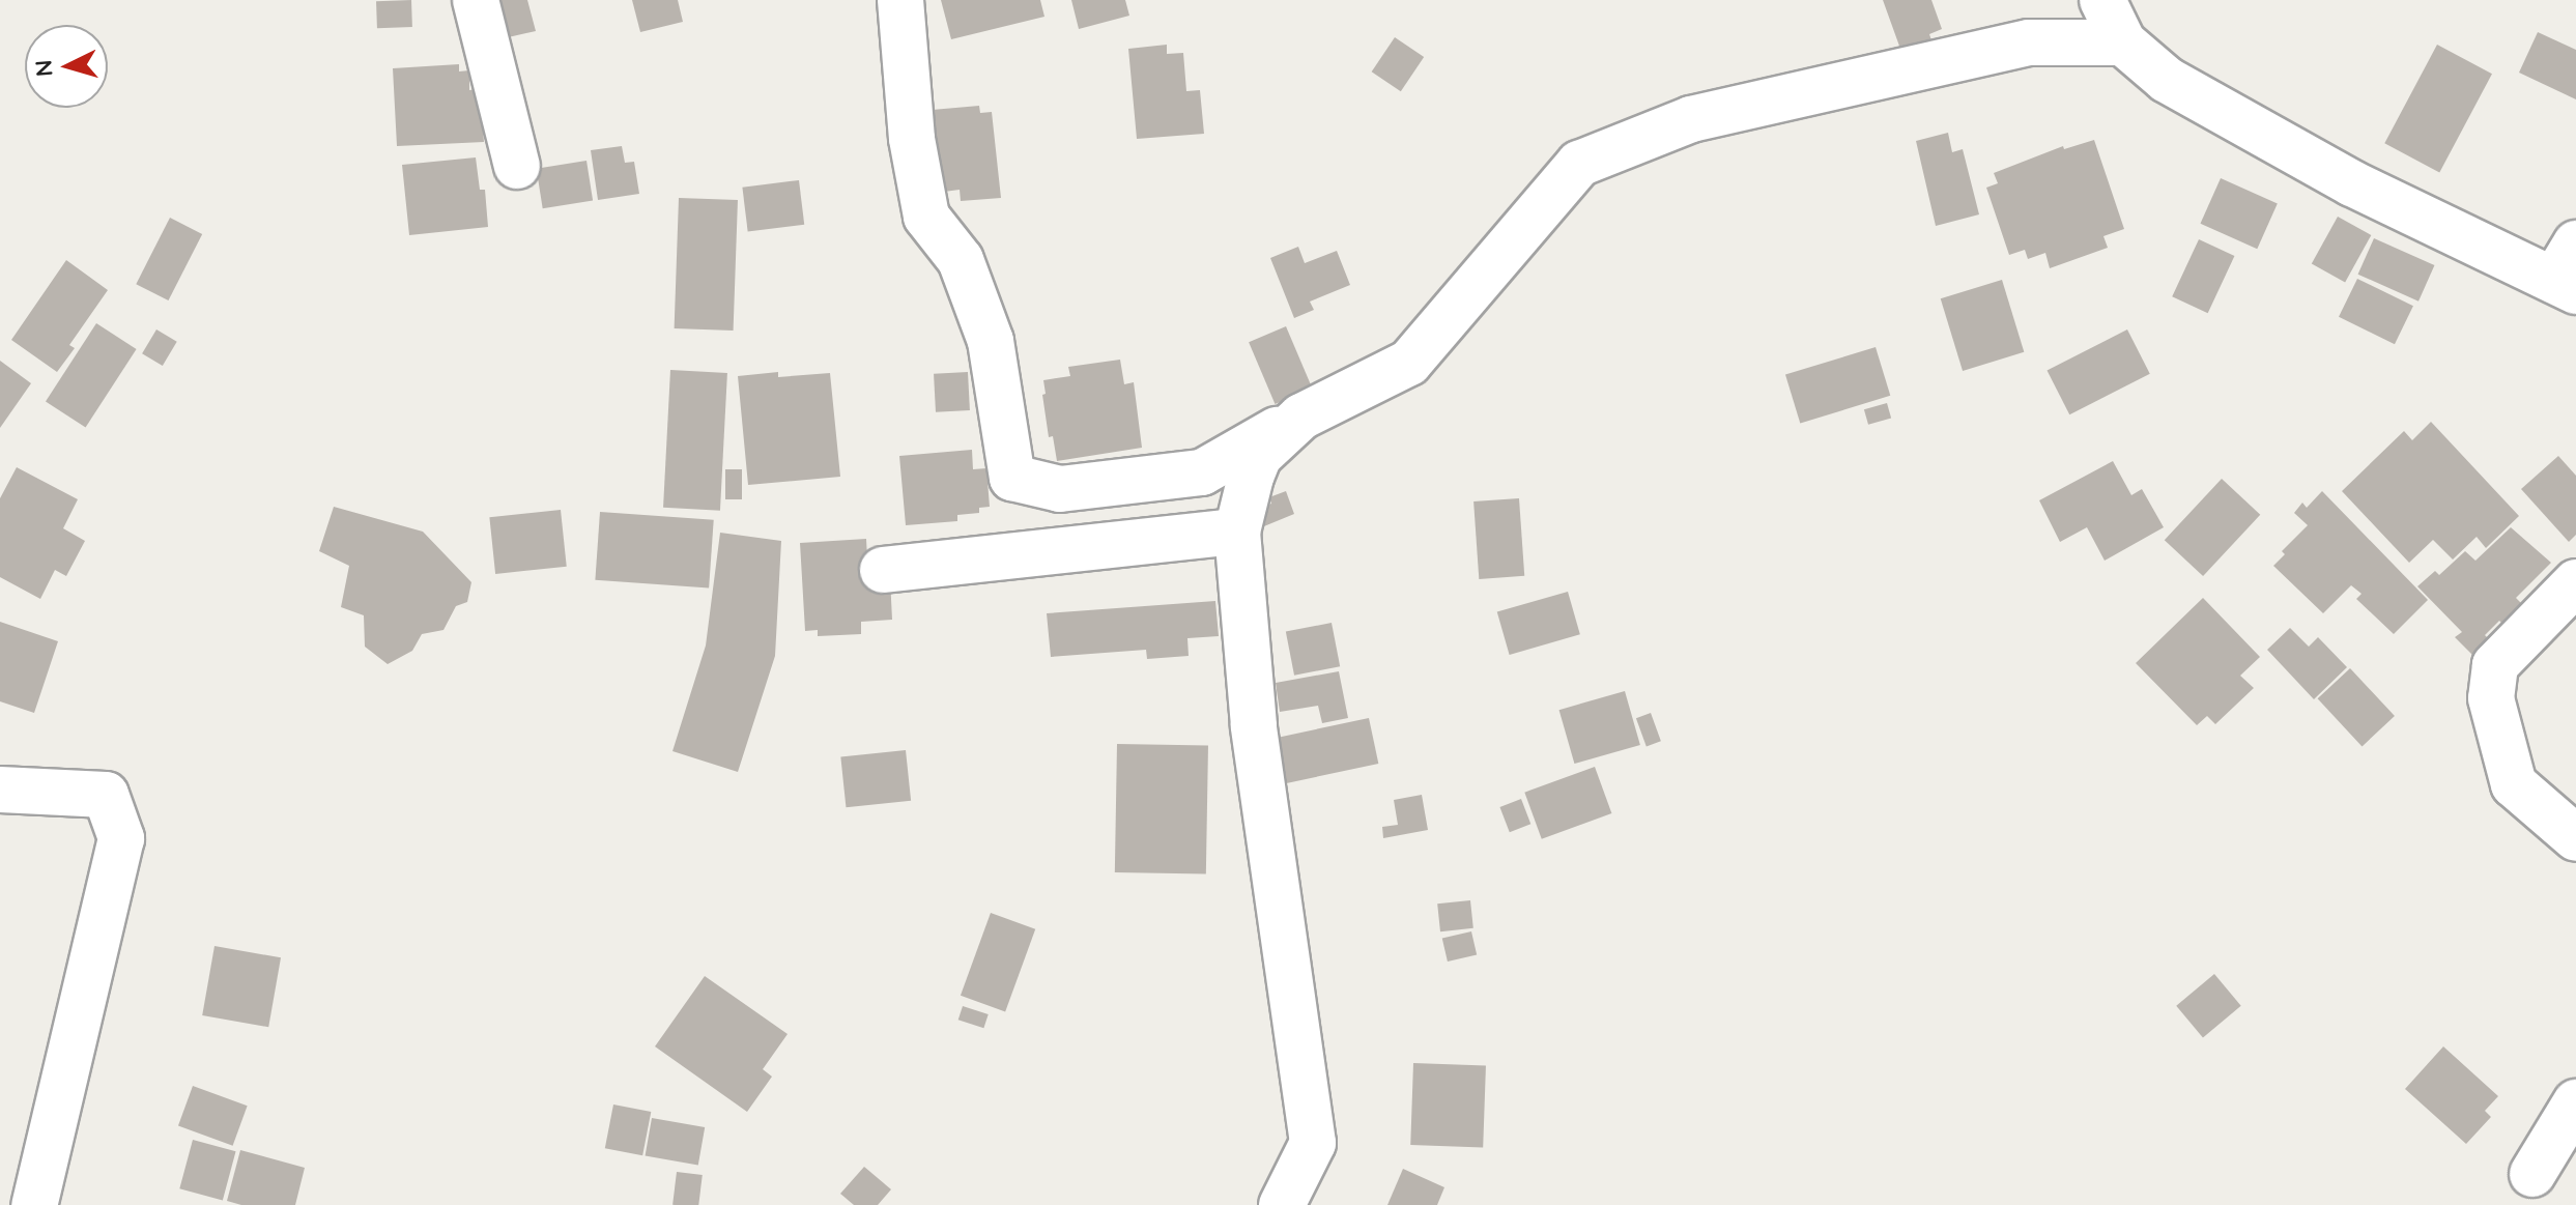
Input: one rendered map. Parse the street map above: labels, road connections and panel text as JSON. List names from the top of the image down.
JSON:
{
  "north": "left"
}
